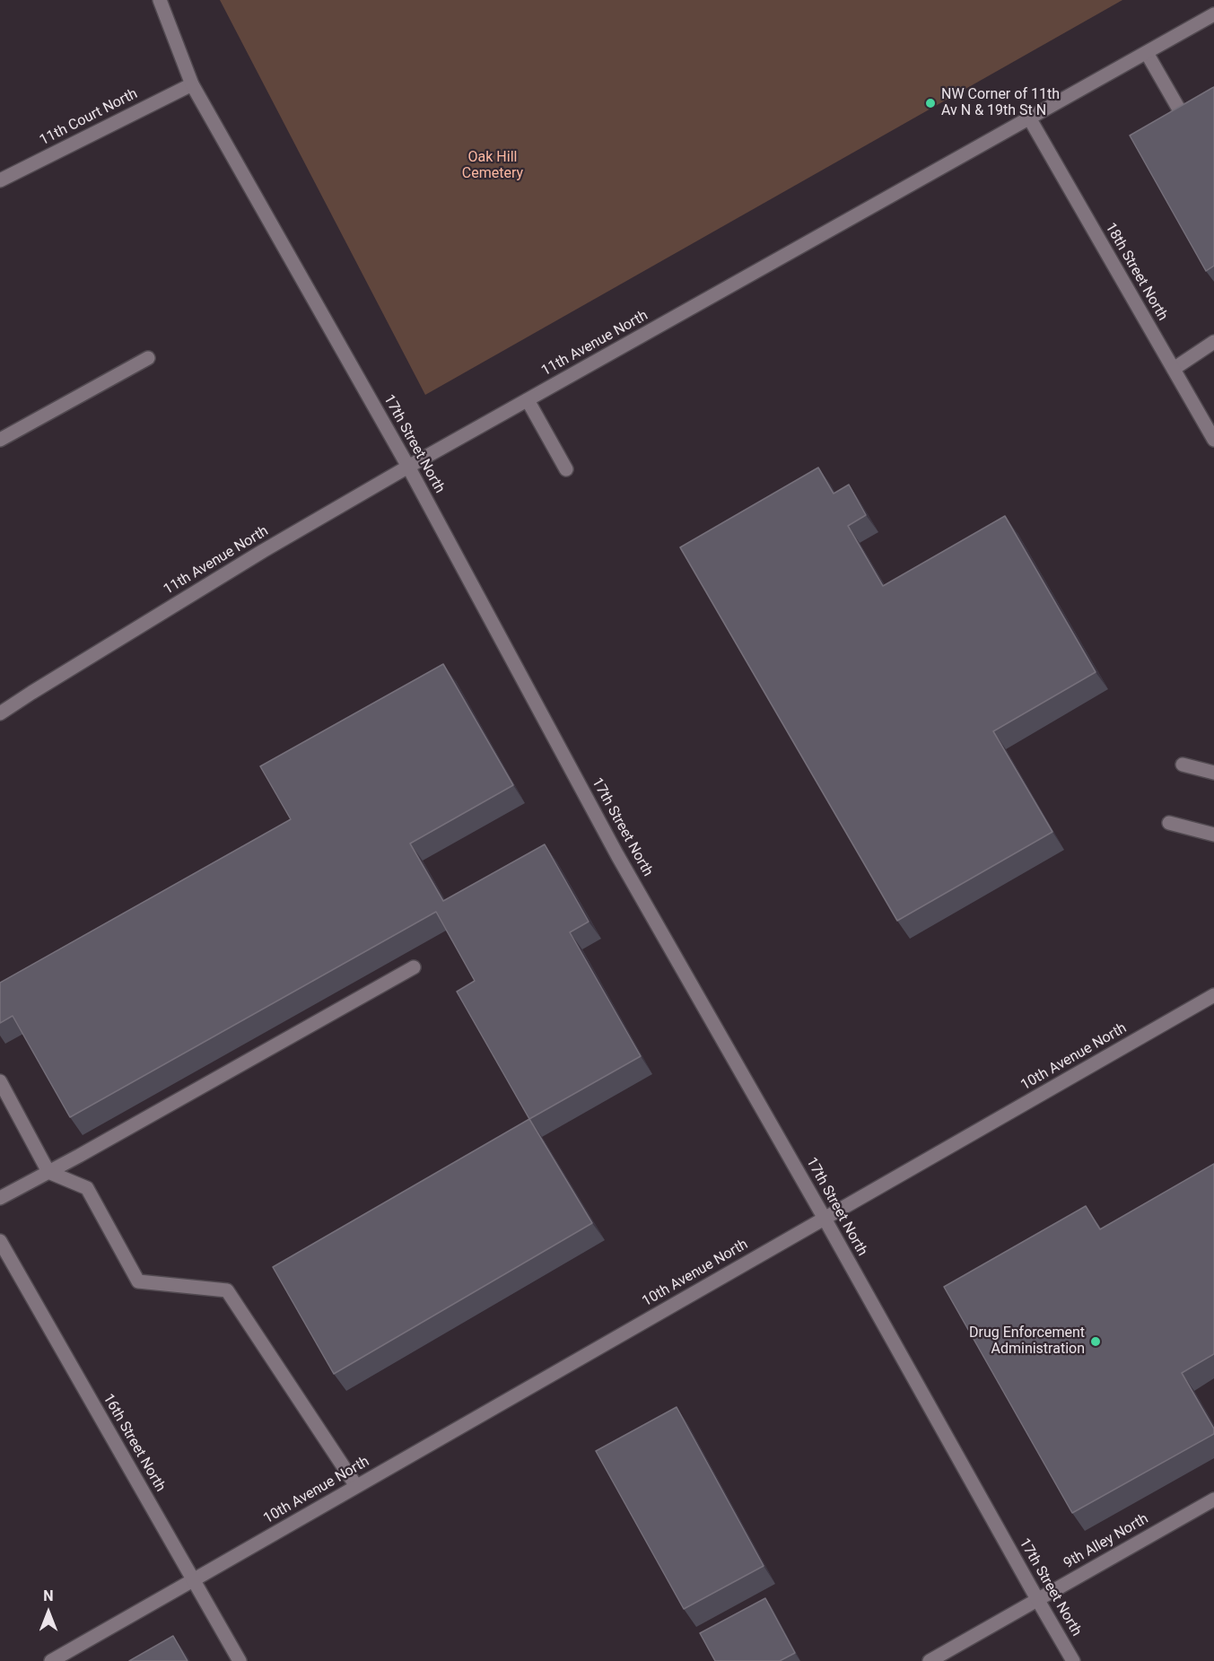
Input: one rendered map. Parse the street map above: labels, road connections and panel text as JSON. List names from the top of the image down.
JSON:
{
  "streets": {
    "street": [
      "11th Court North",
      "18th Street North",
      "11th Avenue North",
      "17th Street North",
      "10th Avenue North",
      "16th Street North",
      "9th Alley North"
    ]
  },
  "crossings": [
    ["11th Court North", "17th Street North"],
    ["18th Street North", "11th Avenue North"],
    ["11th Avenue North", "17th Street North"],
    ["17th Street North", "10th Avenue North"],
    ["17th Street North", "9th Alley North"],
    ["10th Avenue North", "16th Street North"]
  ],
  "parks": ["Oak Hill Cemetery"],
  "places": ["NW Corner of 11th Av N & 19th St N", "Drug Enforcement Administration"],
  "north": "top"
}
